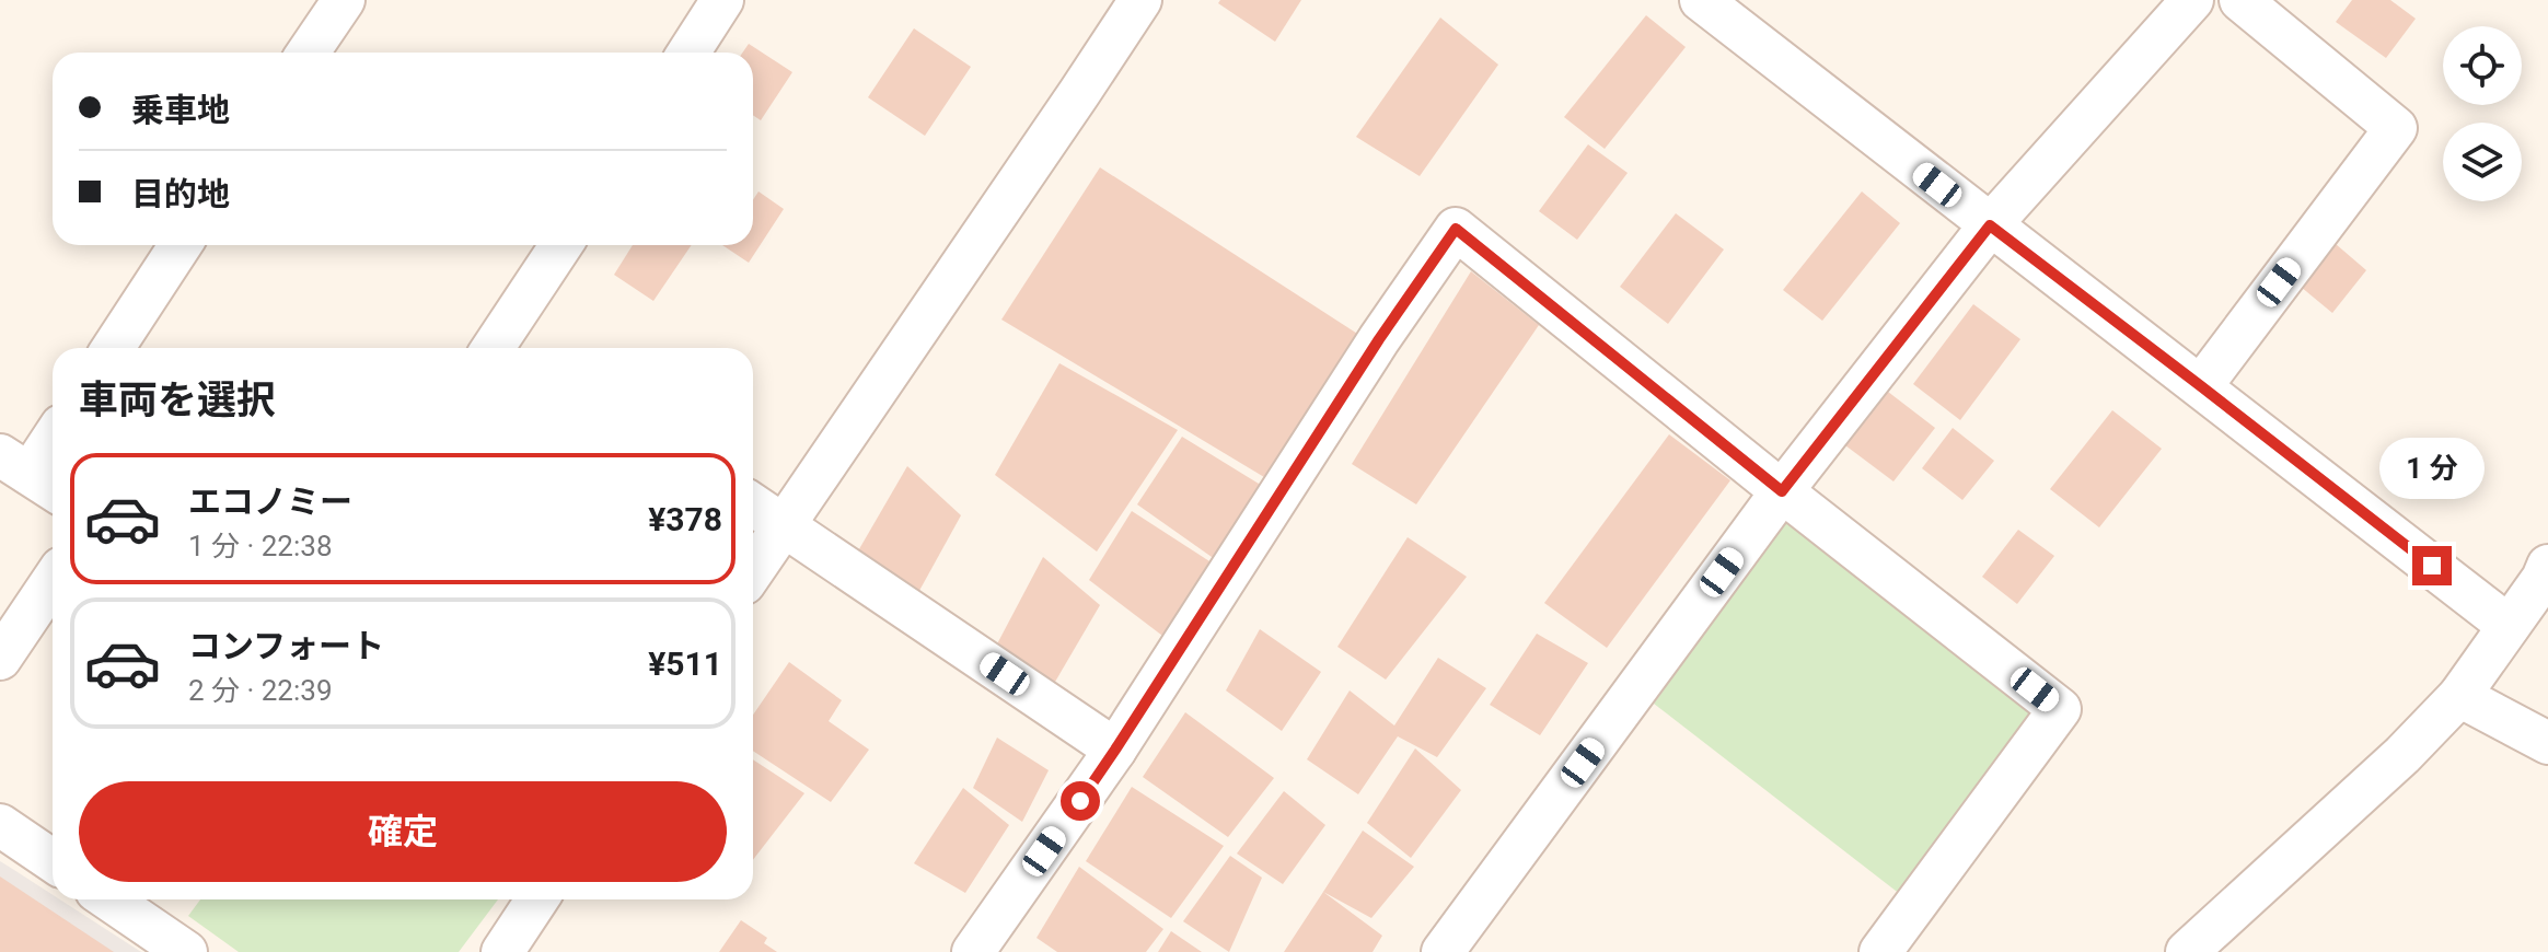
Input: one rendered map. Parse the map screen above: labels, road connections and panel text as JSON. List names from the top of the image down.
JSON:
{
  "page": {
    "banner": ["乗車地", "目的地"],
    "heading": "車両を選択",
    "bubble": "1 分",
    "list": [
      {
        "name": "エコノミー",
        "note": "1 分 · 22:38",
        "value": "¥378"
      },
      {
        "name": "コンフォート",
        "note": "2 分 · 22:39",
        "value": "¥511"
      }
    ],
    "buttons": "確定"
  }
}
